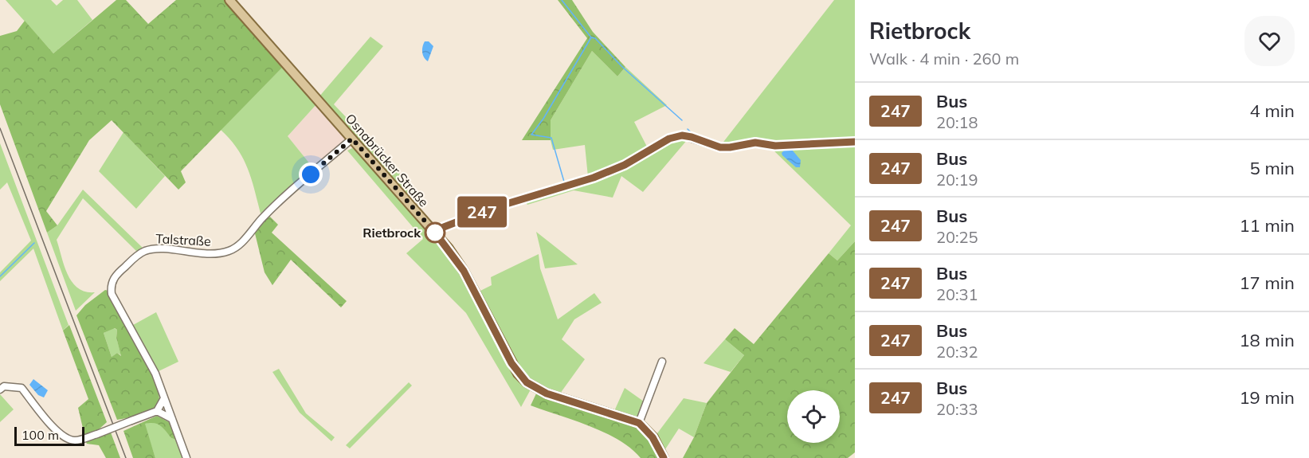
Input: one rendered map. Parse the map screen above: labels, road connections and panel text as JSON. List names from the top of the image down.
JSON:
{
  "streets": {
    "main road": ["Osnabrücker Straße"],
    "street": ["Talstraße"]
  },
  "crossings": [
    ["Osnabrücker Straße", "Talstraße"]
  ],
  "places": ["Rietbrock"],
  "lines": ["bus line 247"],
  "scale_bar": "100 m",
  "page": {
    "on_map": "247",
    "heading": ["Rietbrock", "Walk · 4 min · 260 m"],
    "list": [
      {
        "mark": "247",
        "name": "Bus",
        "note": "20:18",
        "value": "4 min"
      },
      {
        "mark": "247",
        "name": "Bus",
        "note": "20:19",
        "value": "5 min"
      },
      {
        "mark": "247",
        "name": "Bus",
        "note": "20:25",
        "value": "11 min"
      },
      {
        "mark": "247",
        "name": "Bus",
        "note": "20:31",
        "value": "17 min"
      },
      {
        "mark": "247",
        "name": "Bus",
        "note": "20:32",
        "value": "18 min"
      },
      {
        "mark": "247",
        "name": "Bus",
        "note": "20:33",
        "value": "19 min"
      }
    ],
    "scale": "100 m"
  }
}
